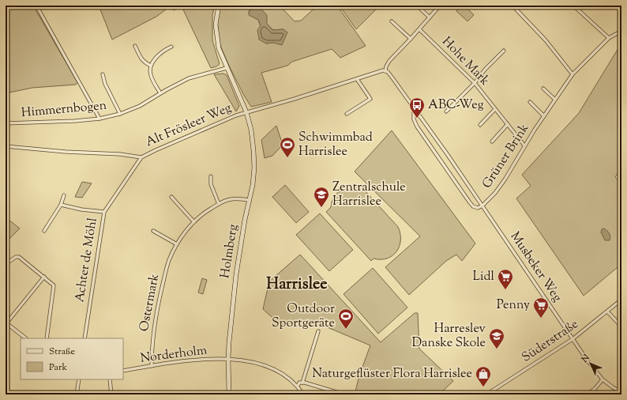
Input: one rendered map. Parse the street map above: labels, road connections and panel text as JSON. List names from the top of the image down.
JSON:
{
  "streets": {
    "street": [
      "Hohe Mark",
      "Himmernbogen",
      "Alt Frösleer Weg",
      "Grüner Brink",
      "Holmberg",
      "Achter de Möhl",
      "Musbeker Weg",
      "Ostermark",
      "Süderstraße",
      "Norderholm"
    ]
  },
  "crossings": [
    ["Hohe Mark", "Grüner Brink"],
    ["Himmernbogen", "Holmberg"],
    ["Alt Frösleer Weg", "Holmberg"],
    ["Alt Frösleer Weg", "Achter de Möhl"],
    ["Alt Frösleer Weg", "Musbeker Weg"],
    ["Grüner Brink", "Musbeker Weg"],
    ["Holmberg", "Ostermark"],
    ["Holmberg", "Norderholm"],
    ["Musbeker Weg", "Süderstraße"],
    ["Ostermark", "Norderholm"]
  ],
  "districts": ["Harrislee"],
  "places": {
    "bus stop": ["ABC-Weg"],
    "sports": ["Schwimmbad Harrislee", "Outdoor Sportgeräte"],
    "school or university": ["Zentralschule Harrislee", "Harreslev Danske Skole"],
    "supermarket": ["Lidl", "Penny"],
    "shop": ["Naturgeflüster Flora Harrislee"]
  },
  "legend": ["Straße", "Park"],
  "north": "top left"
}
